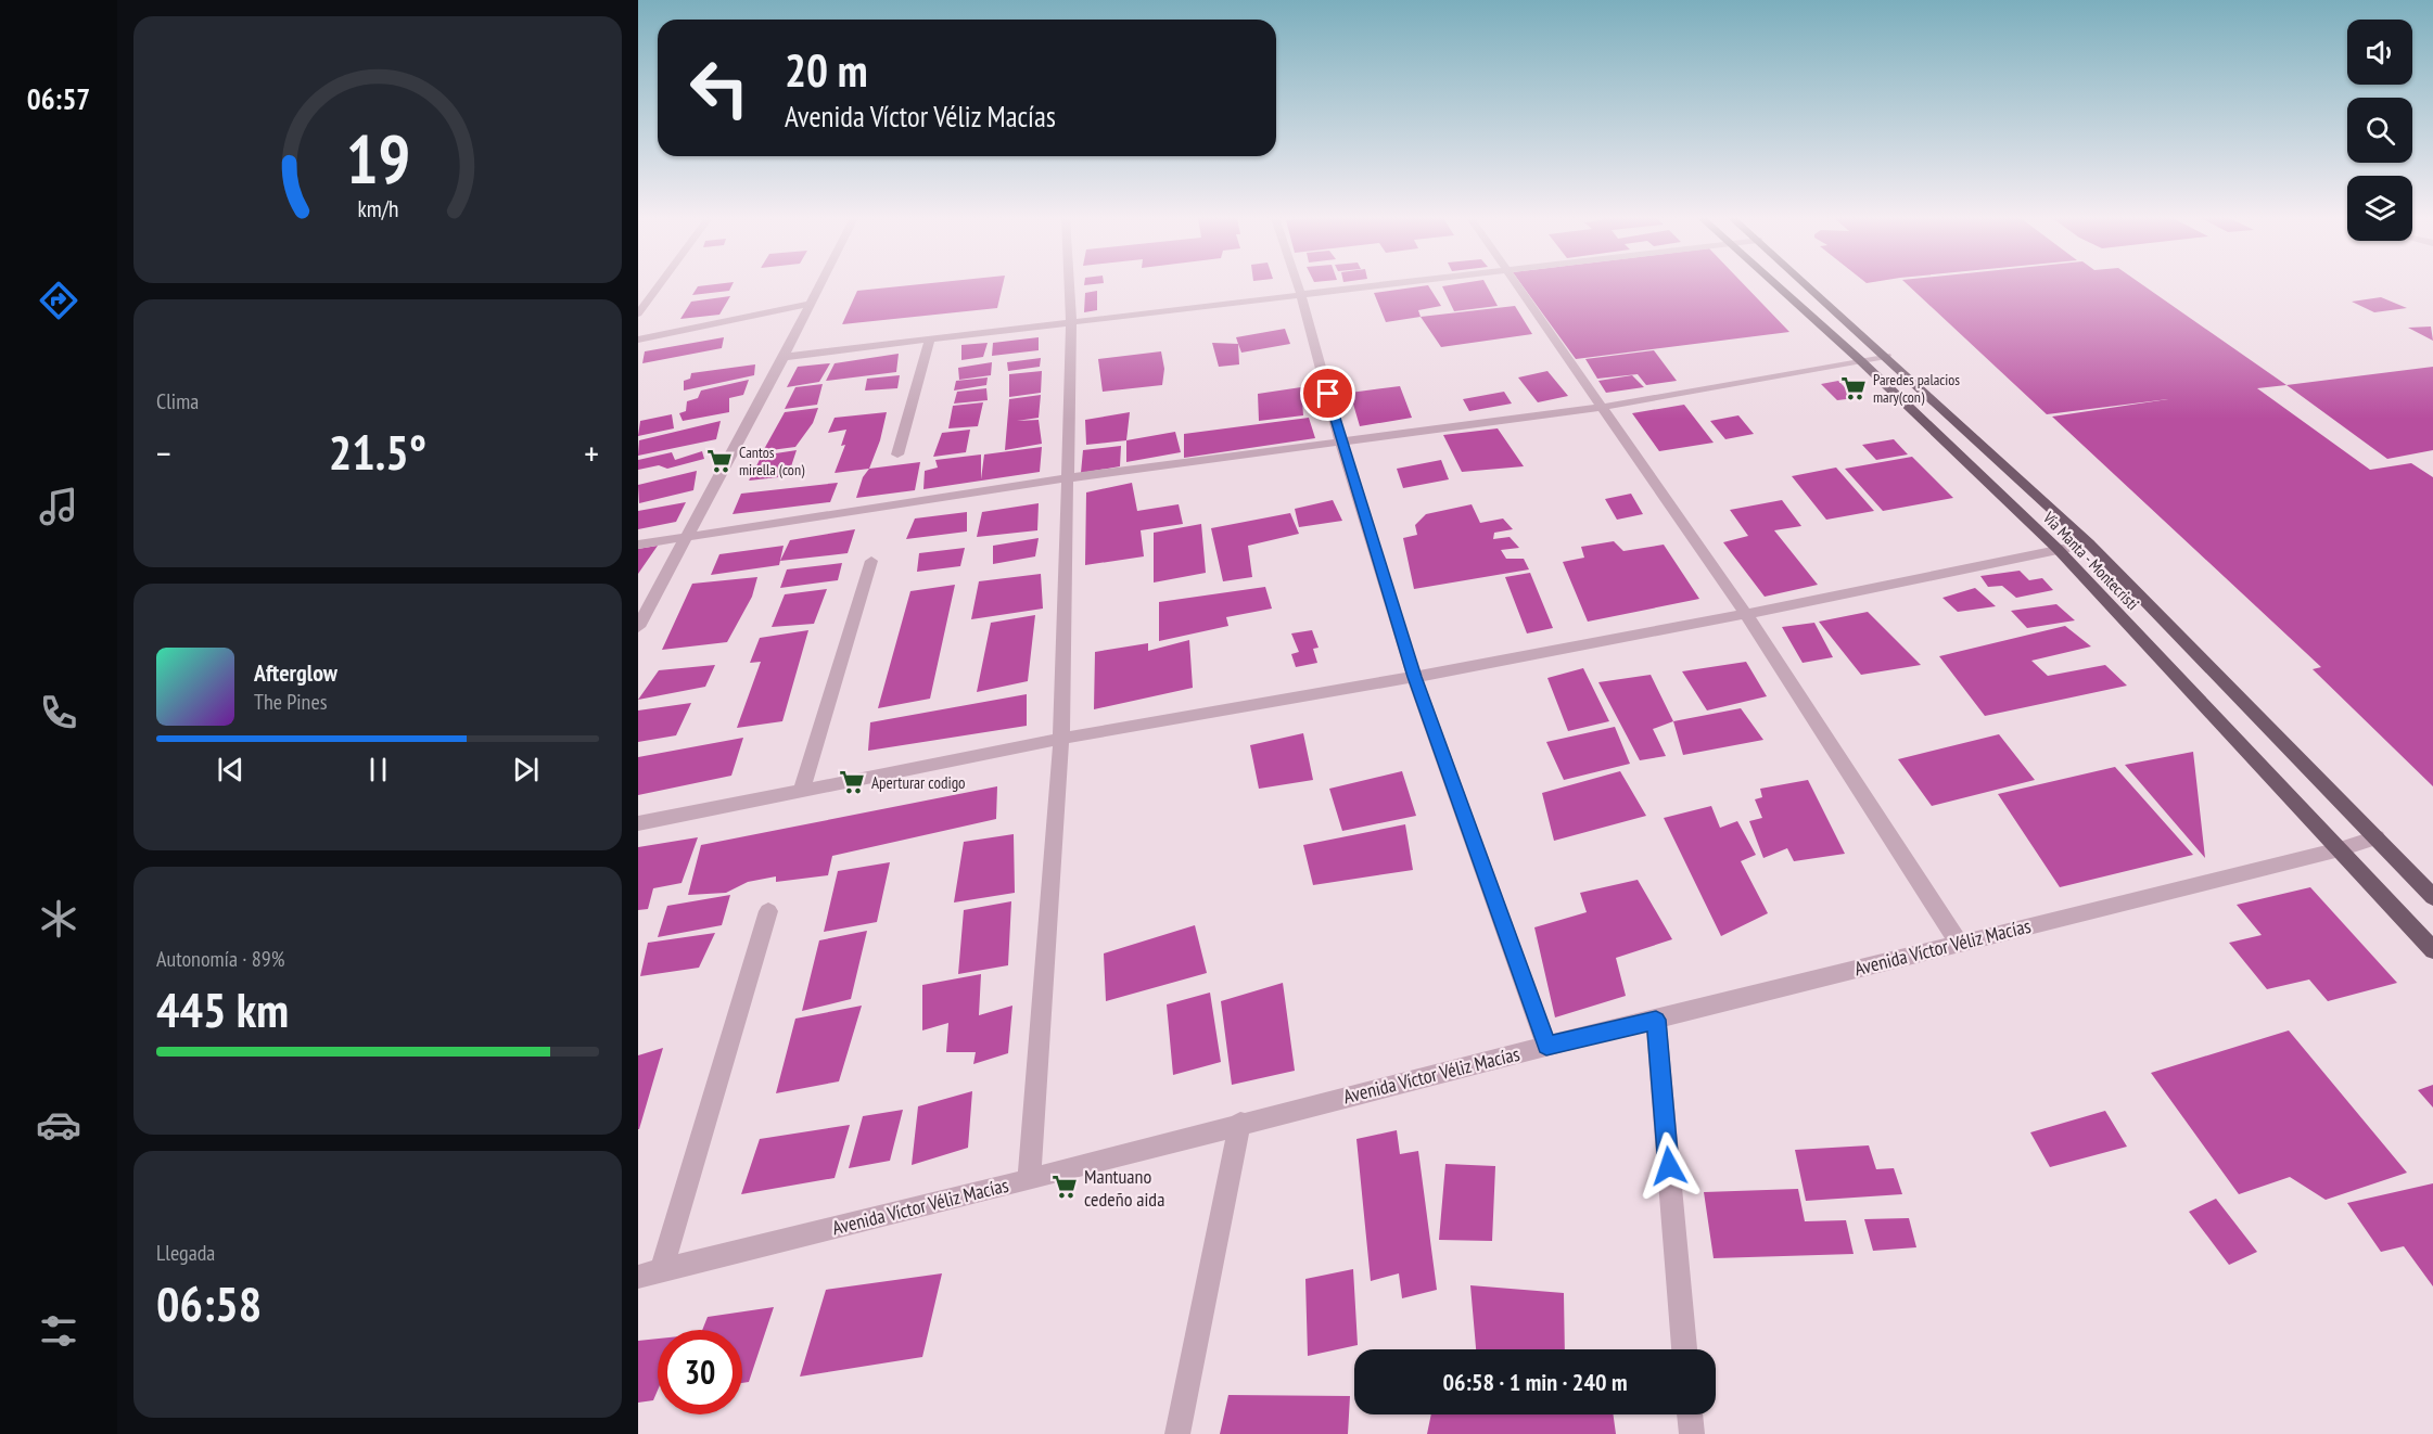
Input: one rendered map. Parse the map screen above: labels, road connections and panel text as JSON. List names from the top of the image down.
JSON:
{
  "streets": {
    "main road": ["Vía Manta - Montecristi"],
    "street": ["Avenida Víctor Véliz Macías"]
  },
  "crossings": [
    ["Vía Manta - Montecristi", "Avenida Víctor Véliz Macías"]
  ],
  "places": {
    "supermarket": [
      "Paredes palacios mary(con)",
      "Cantos mirella (con)",
      "Aperturar codigo",
      "Mantuano cedeño aida"
    ]
  },
  "page": {
    "tabs": "06:57",
    "turn": ["20 m", "Avenida Víctor Véliz Macías"],
    "tile": [
      "Clima",
      ["Autonomía · 89%", "445 km"],
      ["Llegada", "06:58"]
    ],
    "heat": ["−", "21.5°", "+"],
    "song": ["Afterglow", "The Pines"],
    "limit": "30",
    "trip": "06:58 · 1 min · 240 m",
    "gauge": ["19", "km/h"]
  }
}
